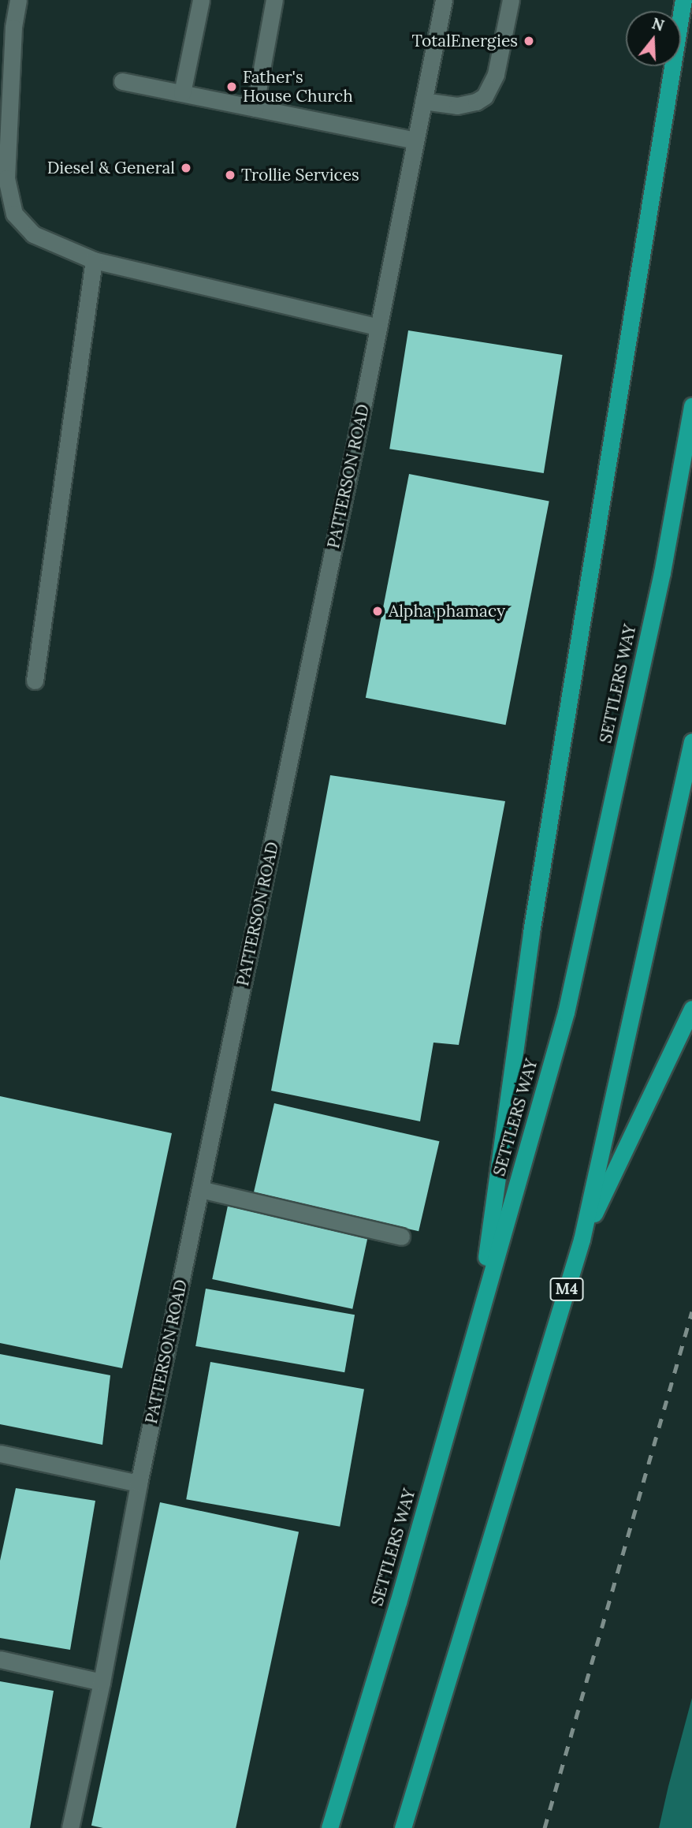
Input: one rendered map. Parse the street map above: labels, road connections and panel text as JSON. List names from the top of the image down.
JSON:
{
  "streets": {
    "highway": ["SETTLERS WAY", "M4"],
    "street": ["PATTERSON ROAD"]
  },
  "places": [
    "TotalEnergies",
    "Father's House Church",
    "Diesel & General",
    "Trollie Services",
    "Alpha phamacy"
  ],
  "north": "top"
}
